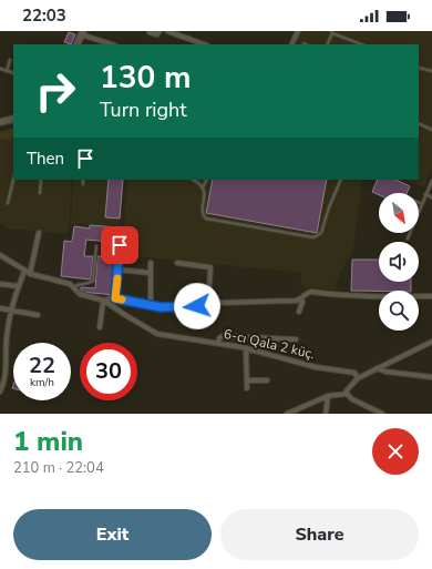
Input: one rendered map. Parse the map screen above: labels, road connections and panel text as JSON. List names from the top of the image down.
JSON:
{
  "streets": {
    "street": ["6-cı Qala 2 küç."]
  },
  "north": "bottom right",
  "page": {
    "status": "22:03",
    "turn": ["130 m", "Turn right"],
    "then": "Then",
    "speed": "22 km/h",
    "limit": "30",
    "heading": ["1 min", "210 m · 22:04"],
    "buttons": ["Exit", "Share"]
  }
}
